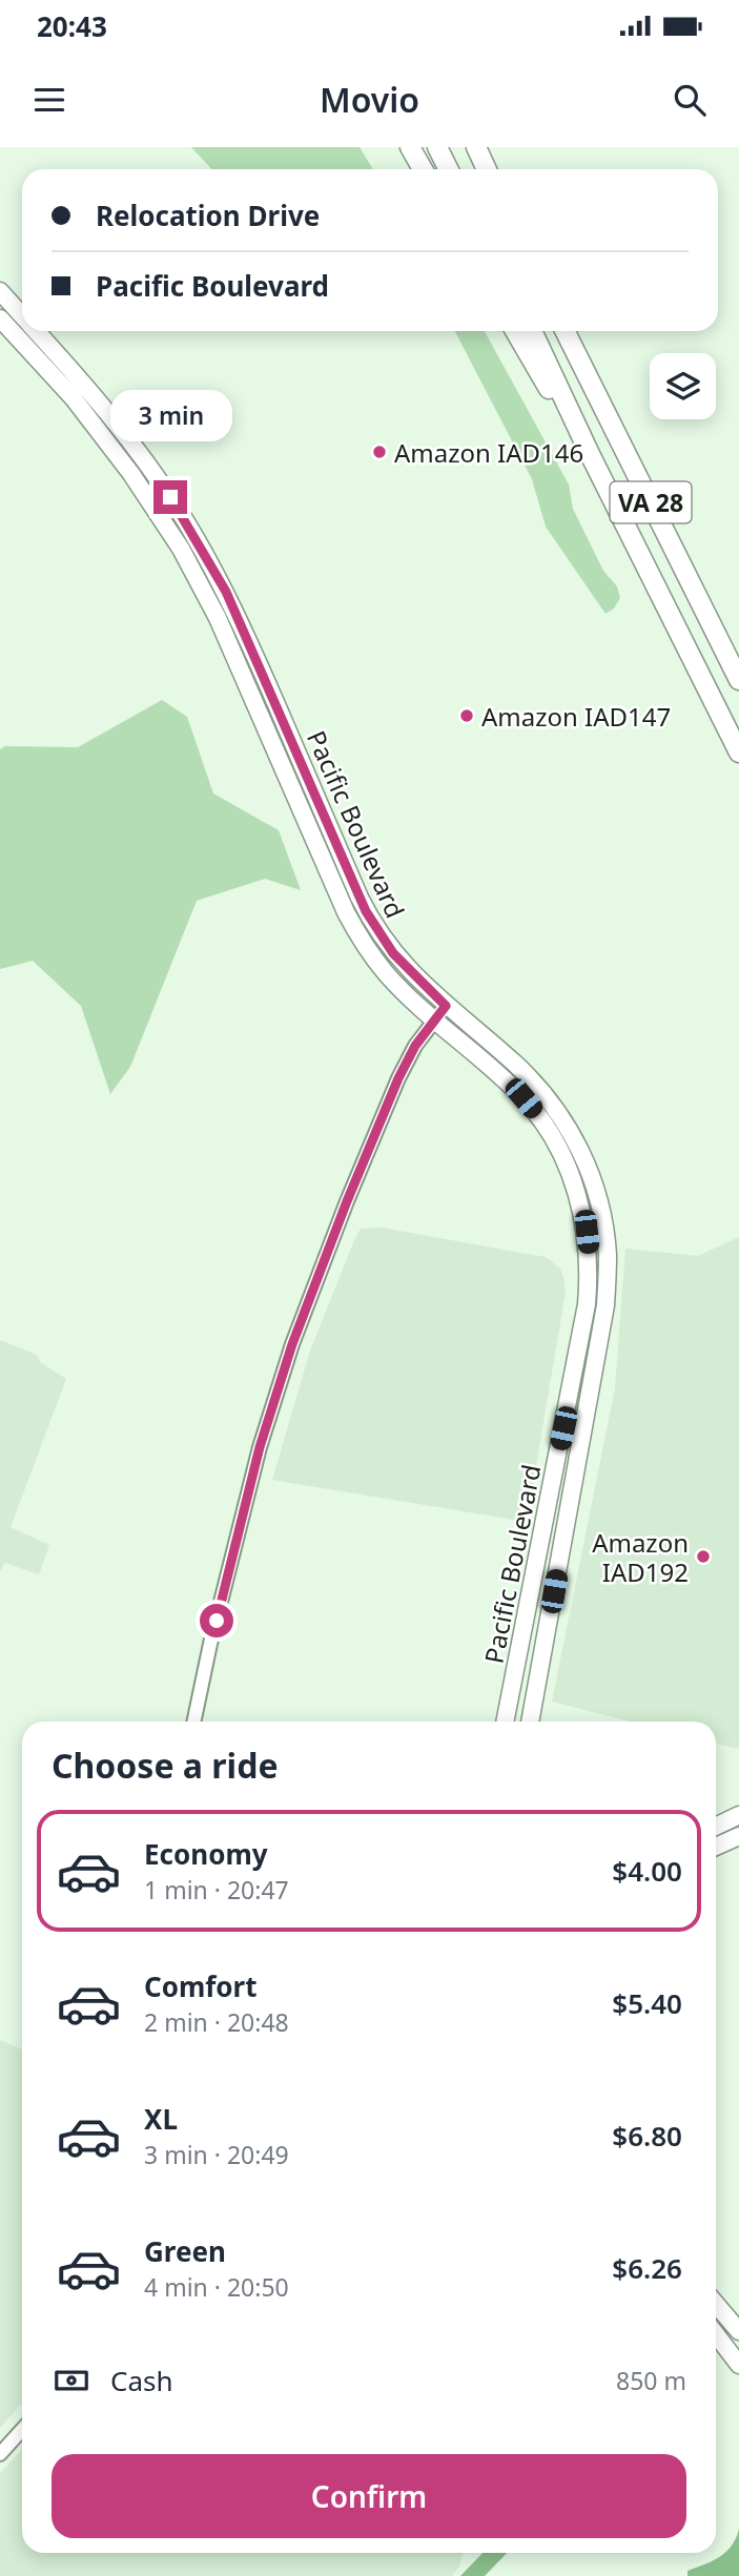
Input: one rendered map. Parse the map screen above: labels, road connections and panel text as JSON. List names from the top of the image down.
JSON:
{
  "streets": {
    "highway": ["VA 28"],
    "main road": ["Pacific Boulevard"]
  },
  "places": ["Amazon IAD146", "Amazon IAD147", "Amazon IAD192"],
  "page": {
    "status": "20:43",
    "header": "Movio",
    "banner": ["Relocation Drive", "Pacific Boulevard"],
    "bubble": "3 min",
    "heading": "Choose a ride",
    "list": [
      {
        "name": "Economy",
        "note": "1 min · 20:47",
        "value": "$4.00"
      },
      {
        "name": "Comfort",
        "note": "2 min · 20:48",
        "value": "$5.40"
      },
      {
        "name": "XL",
        "note": "3 min · 20:49",
        "value": "$6.80"
      },
      {
        "name": "Green",
        "note": "4 min · 20:50",
        "value": "$6.26"
      }
    ],
    "pay": ["Cash", "850 m"],
    "buttons": "Confirm"
  }
}
